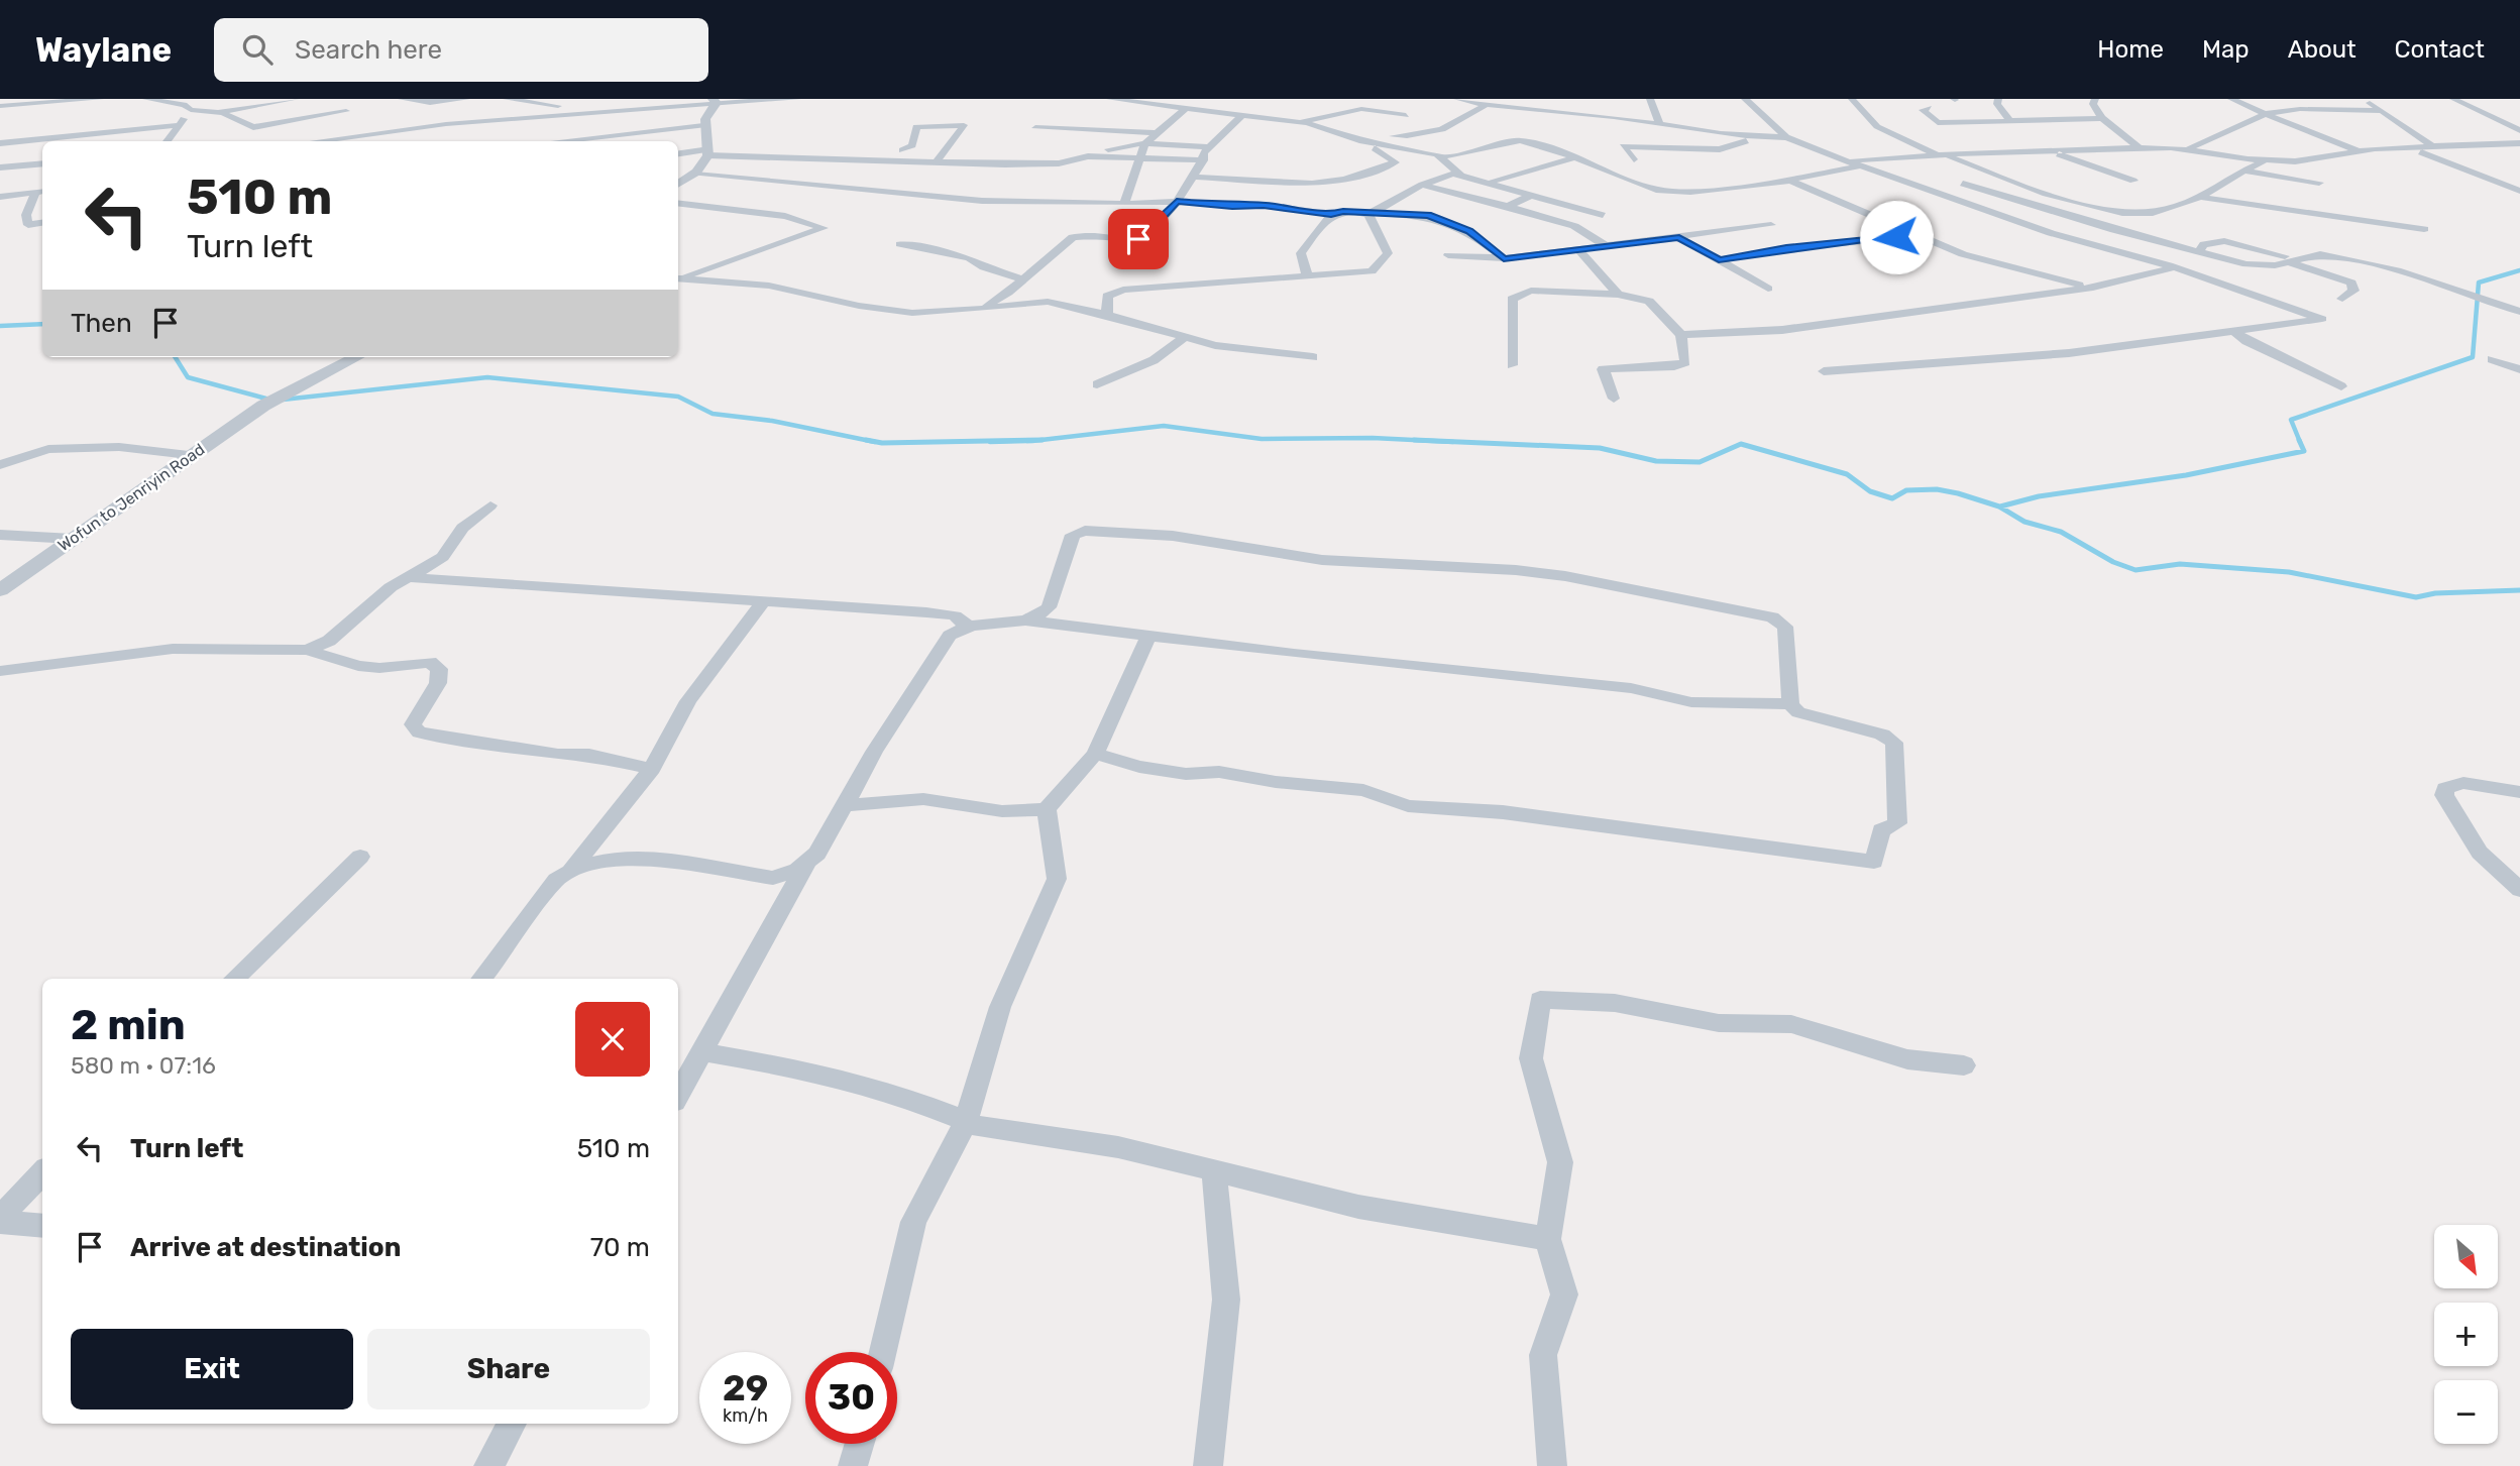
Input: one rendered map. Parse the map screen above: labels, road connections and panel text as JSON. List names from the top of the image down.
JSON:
{
  "streets": {
    "street": ["Wofun to Jenriyin Road"]
  },
  "north": "bottom right",
  "page": {
    "header": "Waylane",
    "search": "Search here",
    "nav": [
      "Home",
      "Map",
      "About",
      "Contact"
    ],
    "turn": ["510 m", "Turn left"],
    "then": "Then",
    "heading": ["2 min", "580 m · 07:16"],
    "list": [
      {
        "name": "Turn left",
        "value": "510 m"
      },
      {
        "name": "Arrive at destination",
        "value": "70 m"
      }
    ],
    "map_buttons": ["+", "−"],
    "buttons": ["Exit", "Share"],
    "speed": "29 km/h",
    "limit": "30"
  }
}
